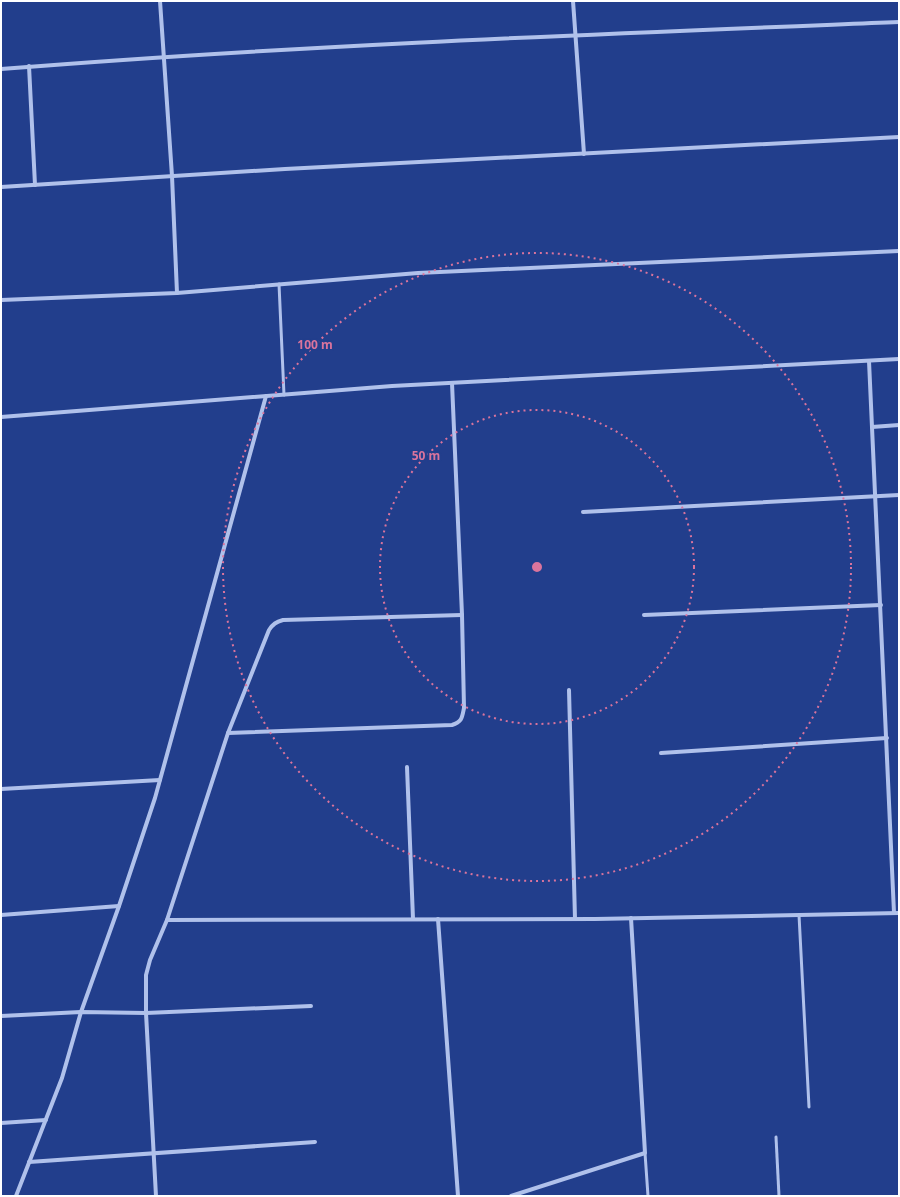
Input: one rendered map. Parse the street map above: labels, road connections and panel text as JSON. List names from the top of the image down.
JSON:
{
  "rings": ["100 m", "50 m"]
}
